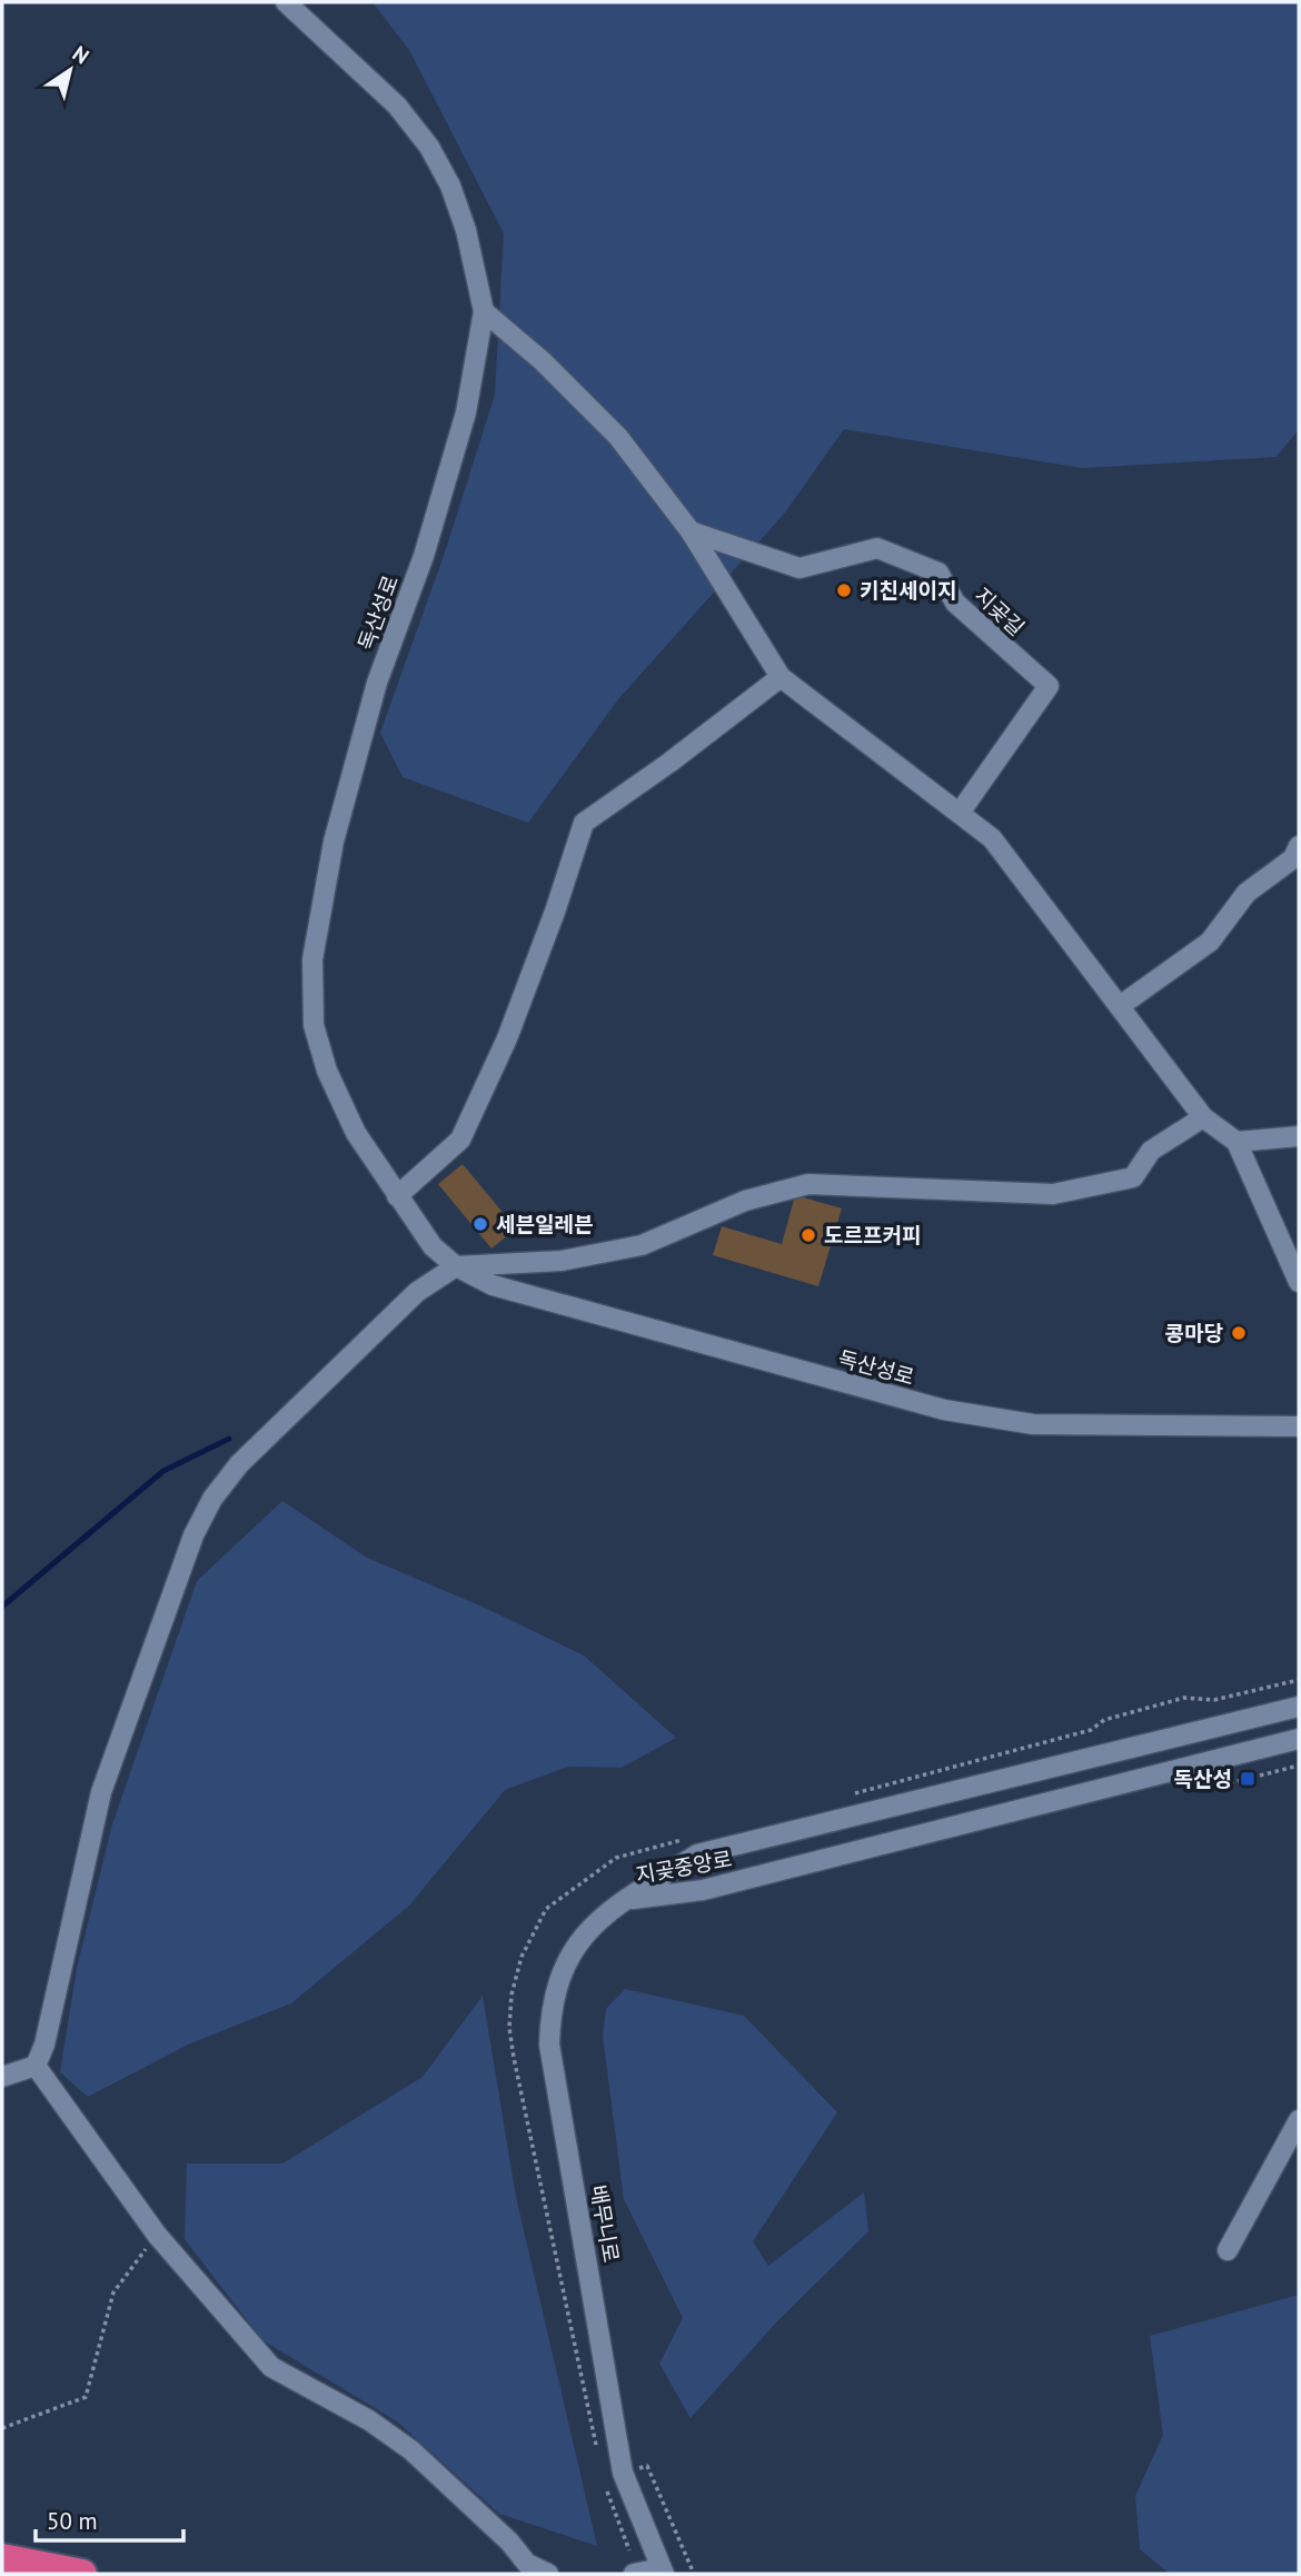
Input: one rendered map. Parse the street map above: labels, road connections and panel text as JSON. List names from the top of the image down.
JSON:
{
  "streets": {
    "street": [
      "지곶길",
      "독산성로",
      "지곶중앙로",
      "배무니로"
    ]
  },
  "crossings": [
    ["지곶중앙로", "배무니로"]
  ],
  "places": {
    "other": [
      "키친세이지",
      "세븐일레븐",
      "도르프커피",
      "콩마당"
    ],
    "transit": ["독산성"]
  },
  "scale_bar": "50 m",
  "north": "top right"
}
